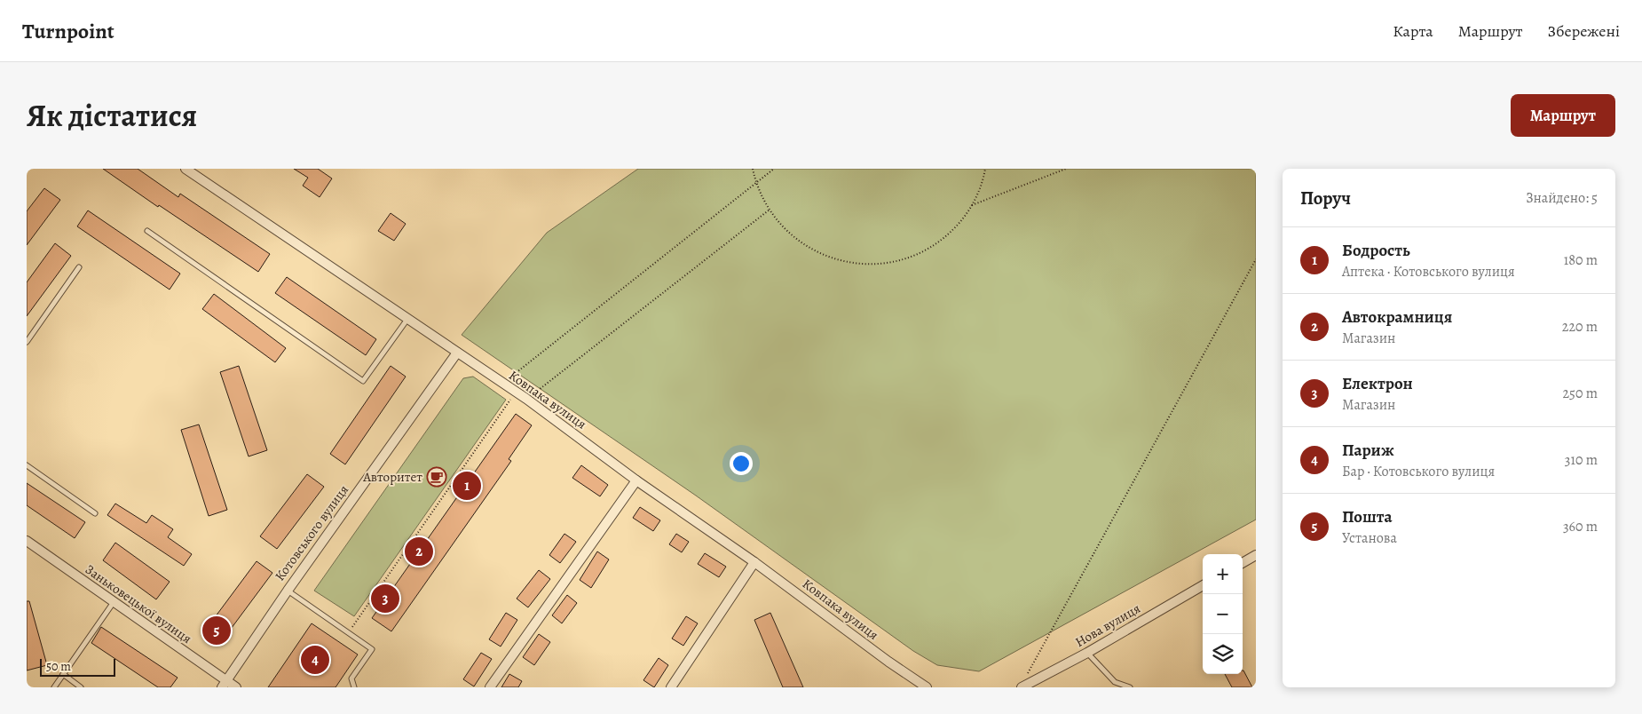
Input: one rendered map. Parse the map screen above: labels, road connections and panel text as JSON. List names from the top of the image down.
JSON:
{
  "streets": {
    "street": [
      "Ковпака вулиця",
      "Котовського вулиця",
      "Заньковецької вулиця",
      "Нова вулиця"
    ]
  },
  "crossings": [
    ["Ковпака вулиця", "Котовського вулиця"],
    ["Котовського вулиця", "Заньковецької вулиця"]
  ],
  "places": {
    "cafe": ["Авторитет"]
  },
  "scale_bar": "50 m",
  "page": {
    "header": "Turnpoint",
    "nav": ["Карта", "Маршрут", "Збережені"],
    "title": "Як дістатися",
    "buttons": "Маршрут",
    "heading": ["Поруч", "Знайдено: 5"],
    "list": [
      {
        "mark": "1",
        "name": "Бодрость",
        "note": "Аптека · Котовського вулиця",
        "value": "180 m"
      },
      {
        "mark": "2",
        "name": "Автокрамниця",
        "note": "Магазин",
        "value": "220 m"
      },
      {
        "mark": "3",
        "name": "Електрон",
        "note": "Магазин",
        "value": "250 m"
      },
      {
        "mark": "4",
        "name": "Париж",
        "note": "Бар · Котовського вулиця",
        "value": "310 m"
      },
      {
        "mark": "5",
        "name": "Пошта",
        "note": "Установа",
        "value": "360 m"
      }
    ],
    "pins": [
      "1",
      "2",
      "3",
      "5",
      "4"
    ],
    "map_buttons": ["+", "−"],
    "scale": "50 m"
  }
}
